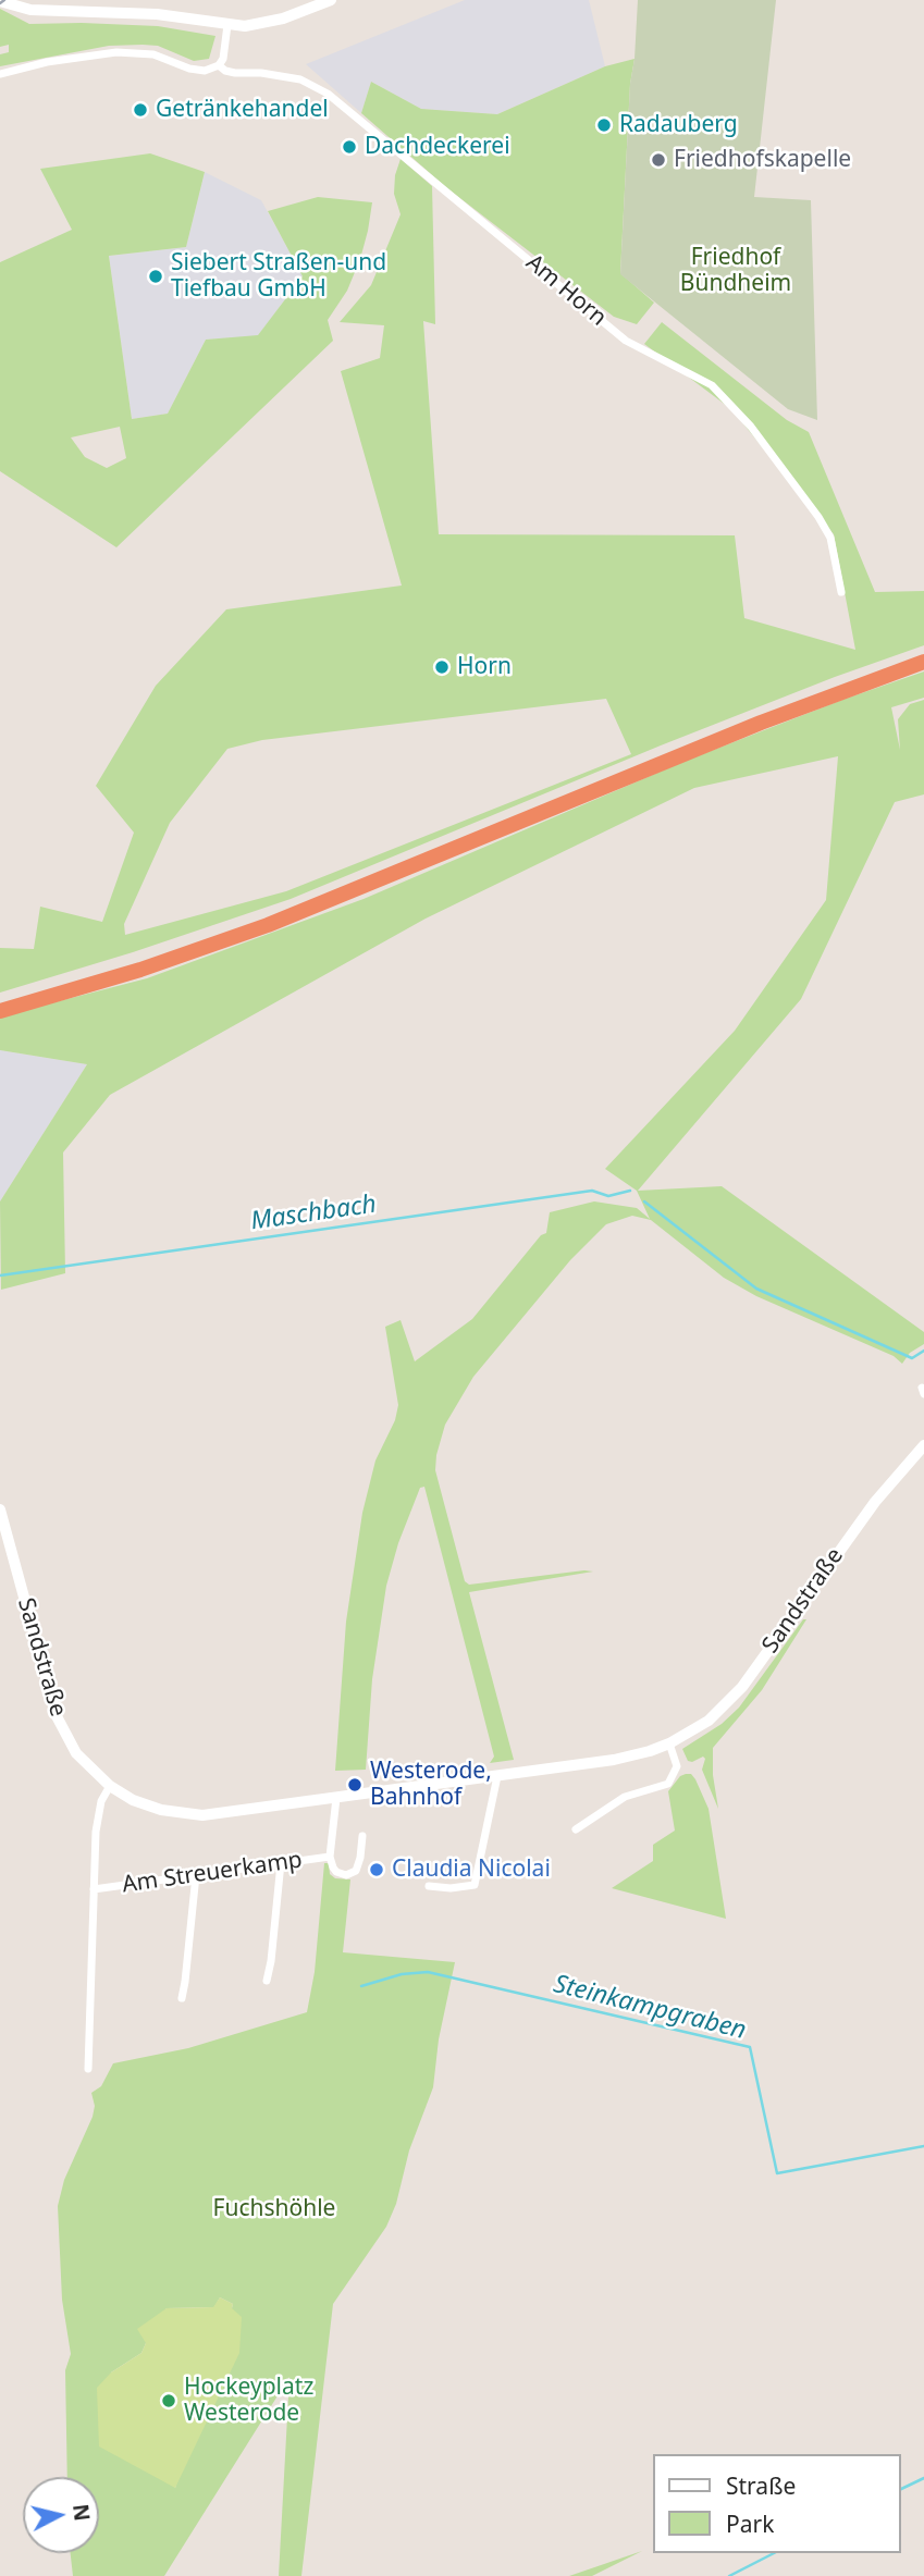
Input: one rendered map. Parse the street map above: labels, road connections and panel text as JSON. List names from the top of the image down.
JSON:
{
  "streets": {
    "street": ["Am Horn", "Sandstraße", "Am Streuerkamp"]
  },
  "crossings": [
    ["Sandstraße", "Am Streuerkamp"]
  ],
  "water": ["Maschbach", "Steinkampgraben"],
  "parks": ["Friedhof Bündheim", "Fuchshöhle"],
  "places": [
    "Getränkehandel",
    "Radauberg",
    "Dachdeckerei",
    "Friedhofskapelle",
    "Siebert Straßen-und Tiefbau GmbH",
    "Horn",
    "Westerode, Bahnhof",
    "Claudia Nicolai",
    "Hockeyplatz Westerode"
  ],
  "legend": ["Straße", "Park"],
  "north": "right"
}
